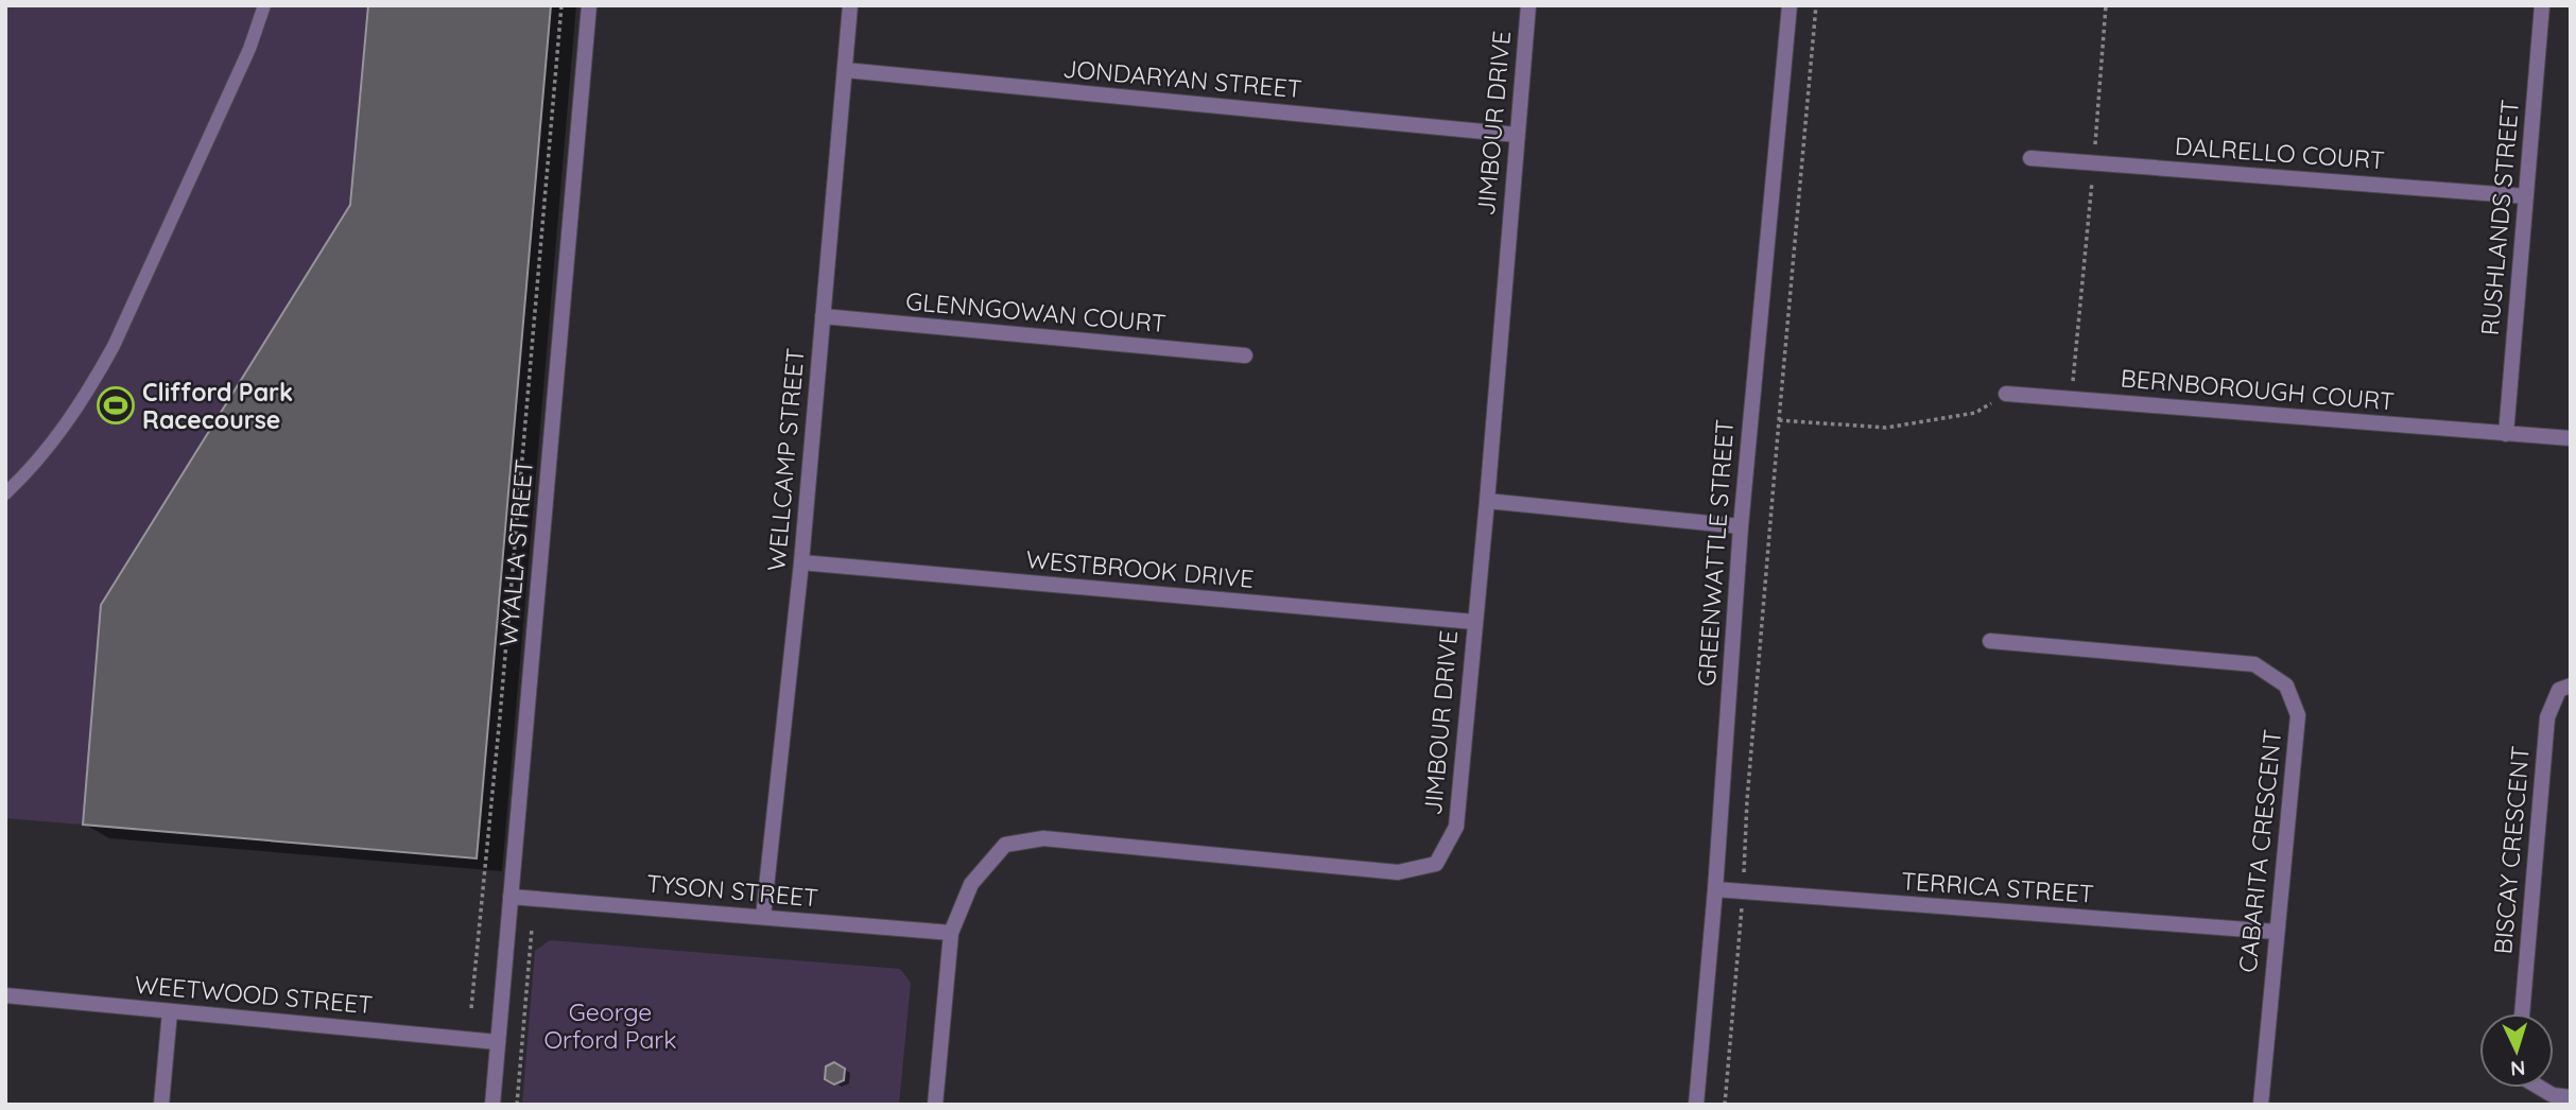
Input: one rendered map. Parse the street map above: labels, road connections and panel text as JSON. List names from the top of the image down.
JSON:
{
  "streets": {
    "street": [
      "JONDARYAN STREET",
      "JIMBOUR DRIVE",
      "DALRELLO COURT",
      "RUSHLANDS STREET",
      "GLENNGOWAN COURT",
      "BERNBOROUGH COURT",
      "WELLCAMP STREET",
      "WYALLA STREET",
      "GREENWATTLE STREET",
      "WESTBROOK DRIVE",
      "BISCAY CRESCENT",
      "CABARITA CRESCENT",
      "TERRICA STREET",
      "TYSON STREET",
      "WEETWOOD STREET"
    ]
  },
  "crossings": [
    ["JONDARYAN STREET", "JIMBOUR DRIVE"],
    ["JONDARYAN STREET", "WELLCAMP STREET"],
    ["JIMBOUR DRIVE", "WESTBROOK DRIVE"],
    ["JIMBOUR DRIVE", "TYSON STREET"],
    ["DALRELLO COURT", "RUSHLANDS STREET"],
    ["RUSHLANDS STREET", "BERNBOROUGH COURT"],
    ["GLENNGOWAN COURT", "WELLCAMP STREET"],
    ["WELLCAMP STREET", "WESTBROOK DRIVE"],
    ["WELLCAMP STREET", "TYSON STREET"],
    ["WYALLA STREET", "TYSON STREET"],
    ["WYALLA STREET", "WEETWOOD STREET"],
    ["GREENWATTLE STREET", "TERRICA STREET"],
    ["CABARITA CRESCENT", "TERRICA STREET"]
  ],
  "parks": ["George Orford Park"],
  "places": {
    "sports": ["Clifford Park Racecourse"]
  },
  "north": "bottom"
}
